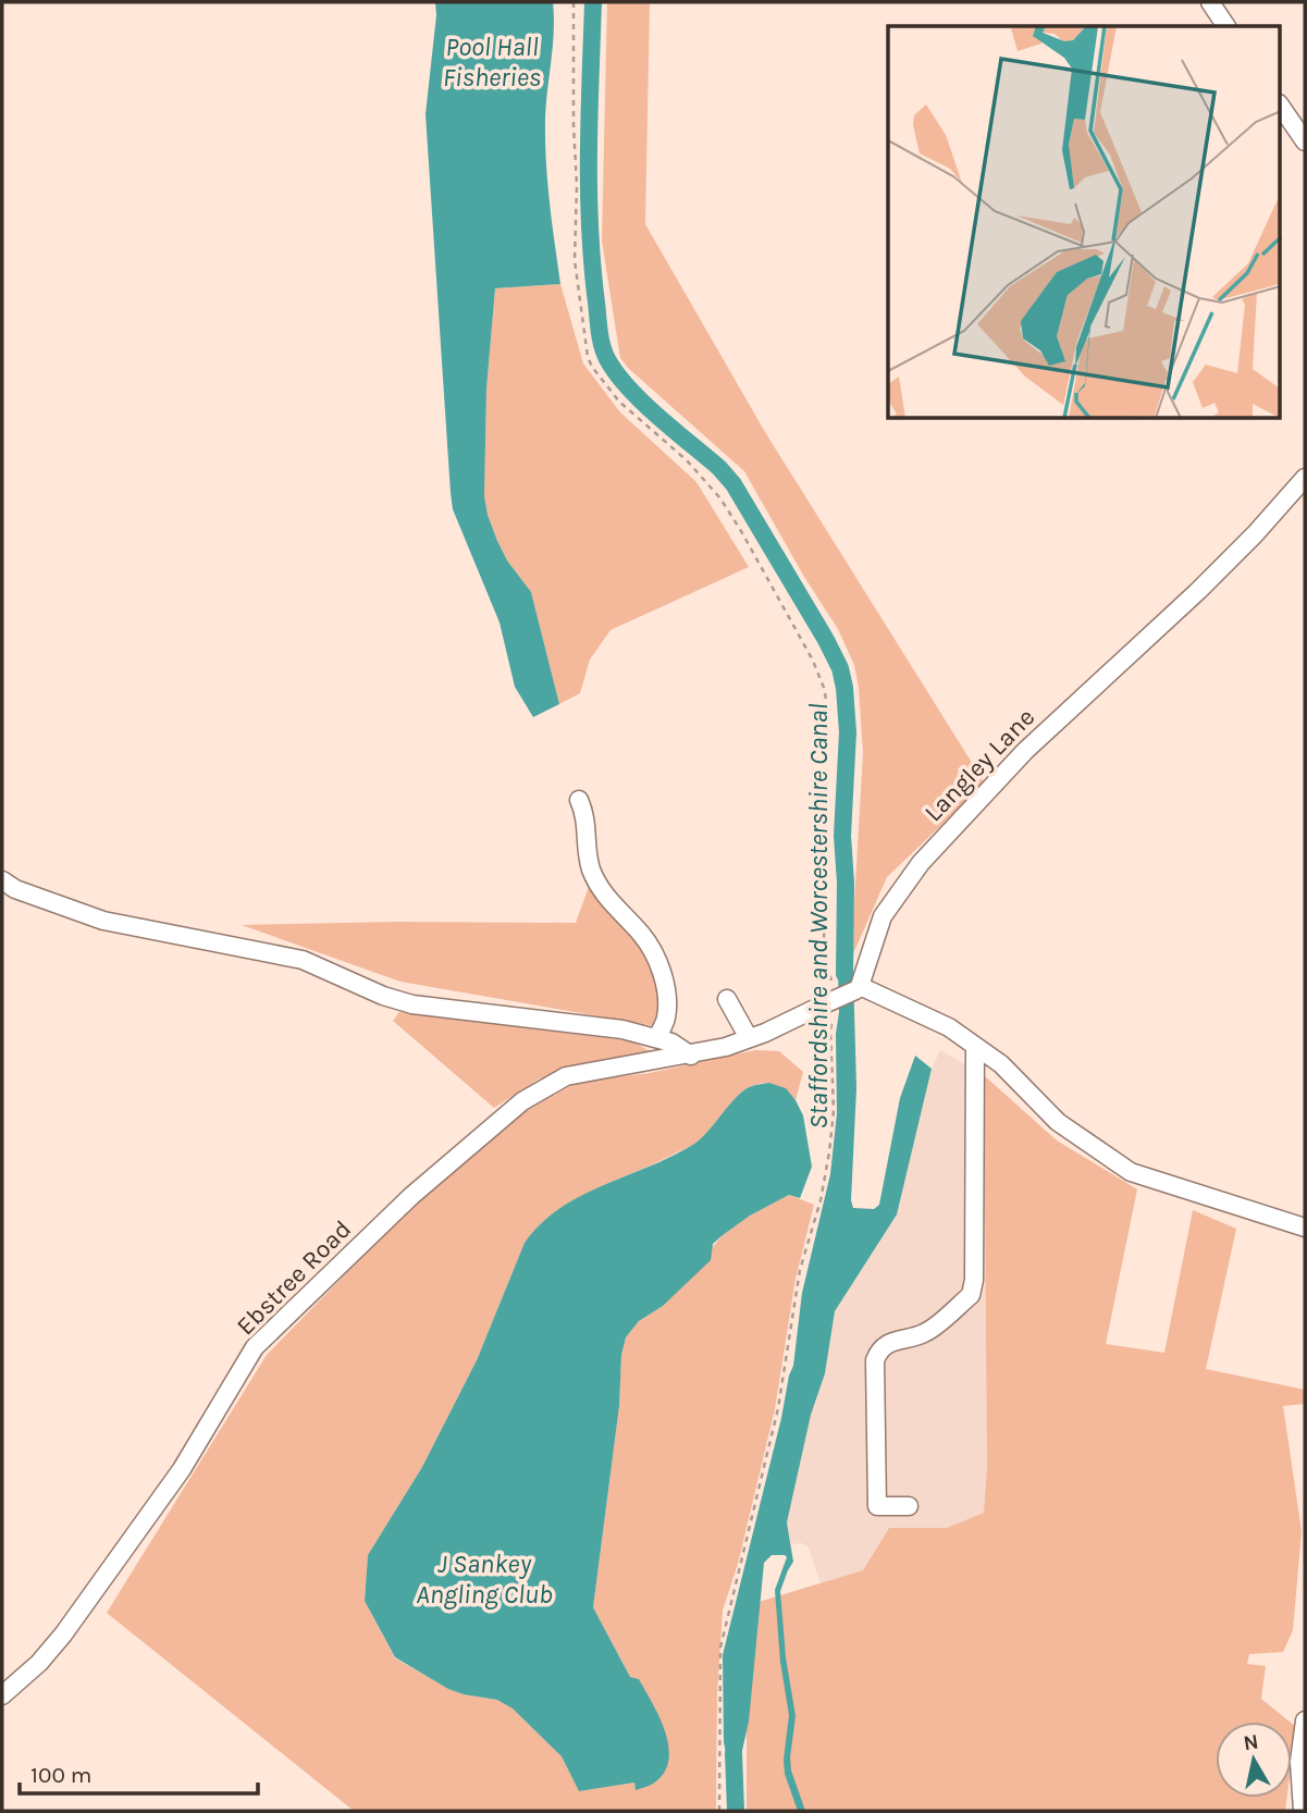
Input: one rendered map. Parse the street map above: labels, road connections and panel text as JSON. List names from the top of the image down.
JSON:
{
  "streets": {
    "street": ["Langley Lane", "Ebstree Road"]
  },
  "water": ["Pool Hall Fisheries", "Staffordshire and Worcestershire Canal", "J Sankey Angling Club"],
  "scale_bar": "100 m",
  "north": "top"
}
